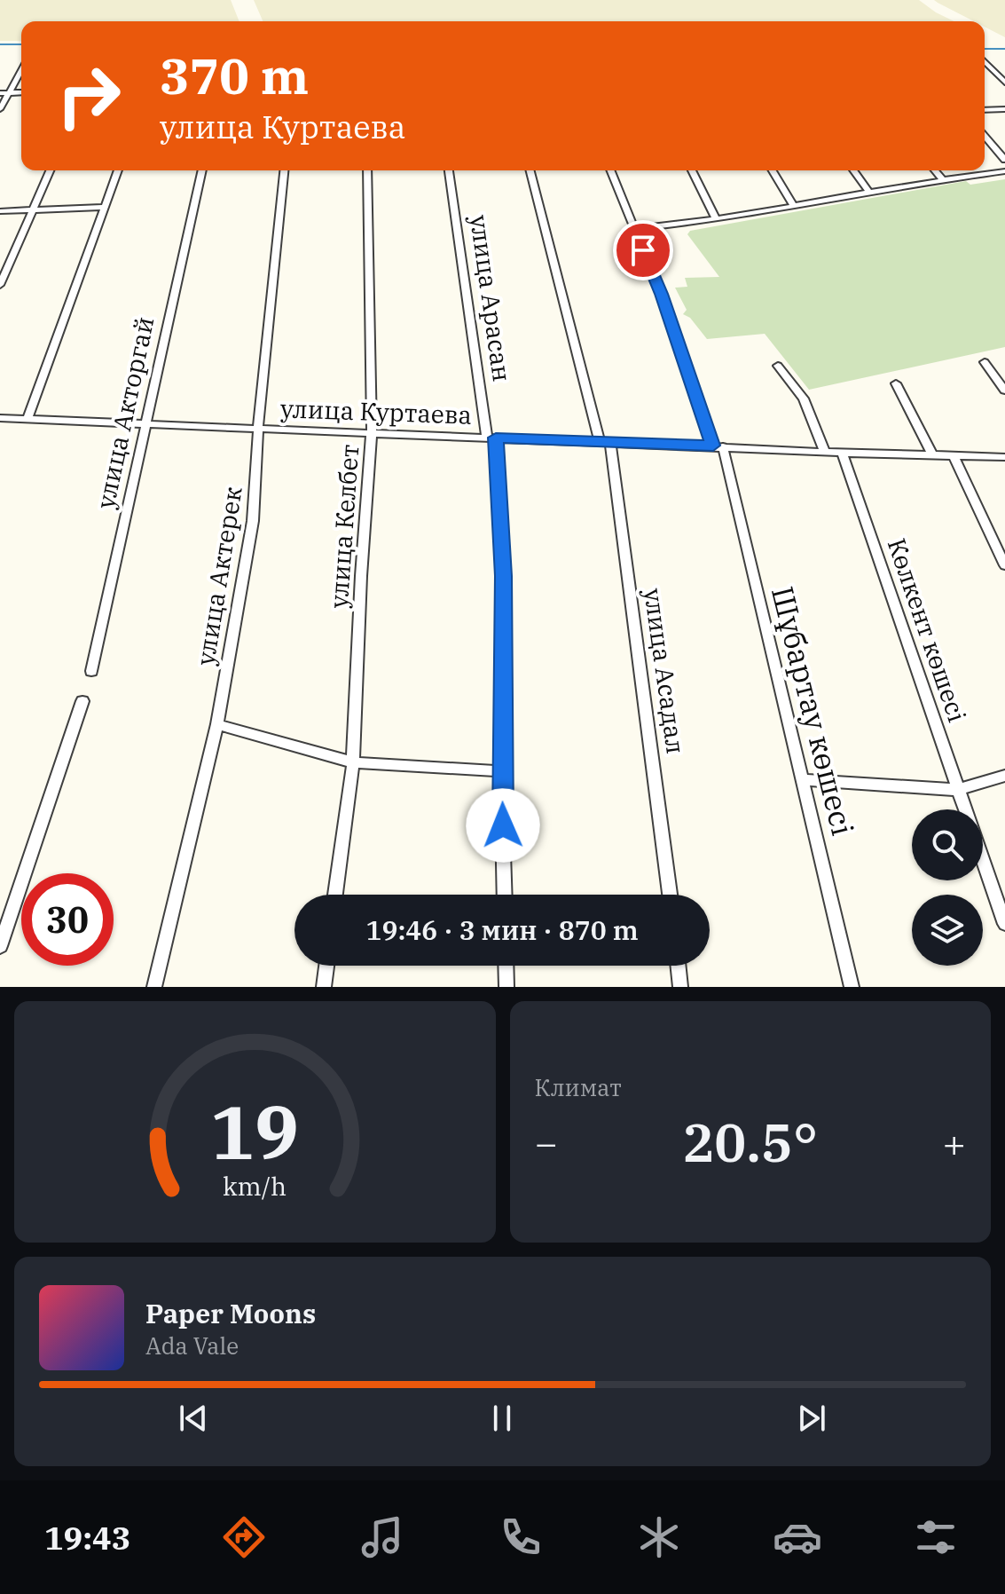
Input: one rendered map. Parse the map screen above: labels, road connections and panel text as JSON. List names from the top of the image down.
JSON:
{
  "streets": {
    "street": [
      "улица Арасан",
      "улица Куртаева",
      "улица Акторгай",
      "улица Келбет",
      "улица Актерек",
      "Көлкент көшесі",
      "улица Асадал",
      "Шұбартау көшесі"
    ]
  },
  "crossings": [
    ["улица Арасан", "улица Куртаева"],
    ["улица Куртаева", "улица Акторгай"],
    ["улица Куртаева", "улица Келбет"],
    ["улица Куртаева", "улица Актерек"],
    ["улица Куртаева", "Көлкент көшесі"],
    ["улица Куртаева", "улица Асадал"],
    ["улица Куртаева", "Шұбартау көшесі"]
  ],
  "page": {
    "turn": ["370 m", "улица Куртаева"],
    "limit": "30",
    "trip": "19:46 · 3 мин · 870 m",
    "tile": "Климат",
    "heat": ["−", "20.5°", "+"],
    "song": ["Paper Moons", "Ada Vale"],
    "tabs": "19:43",
    "gauge": ["19", "km/h"]
  }
}
